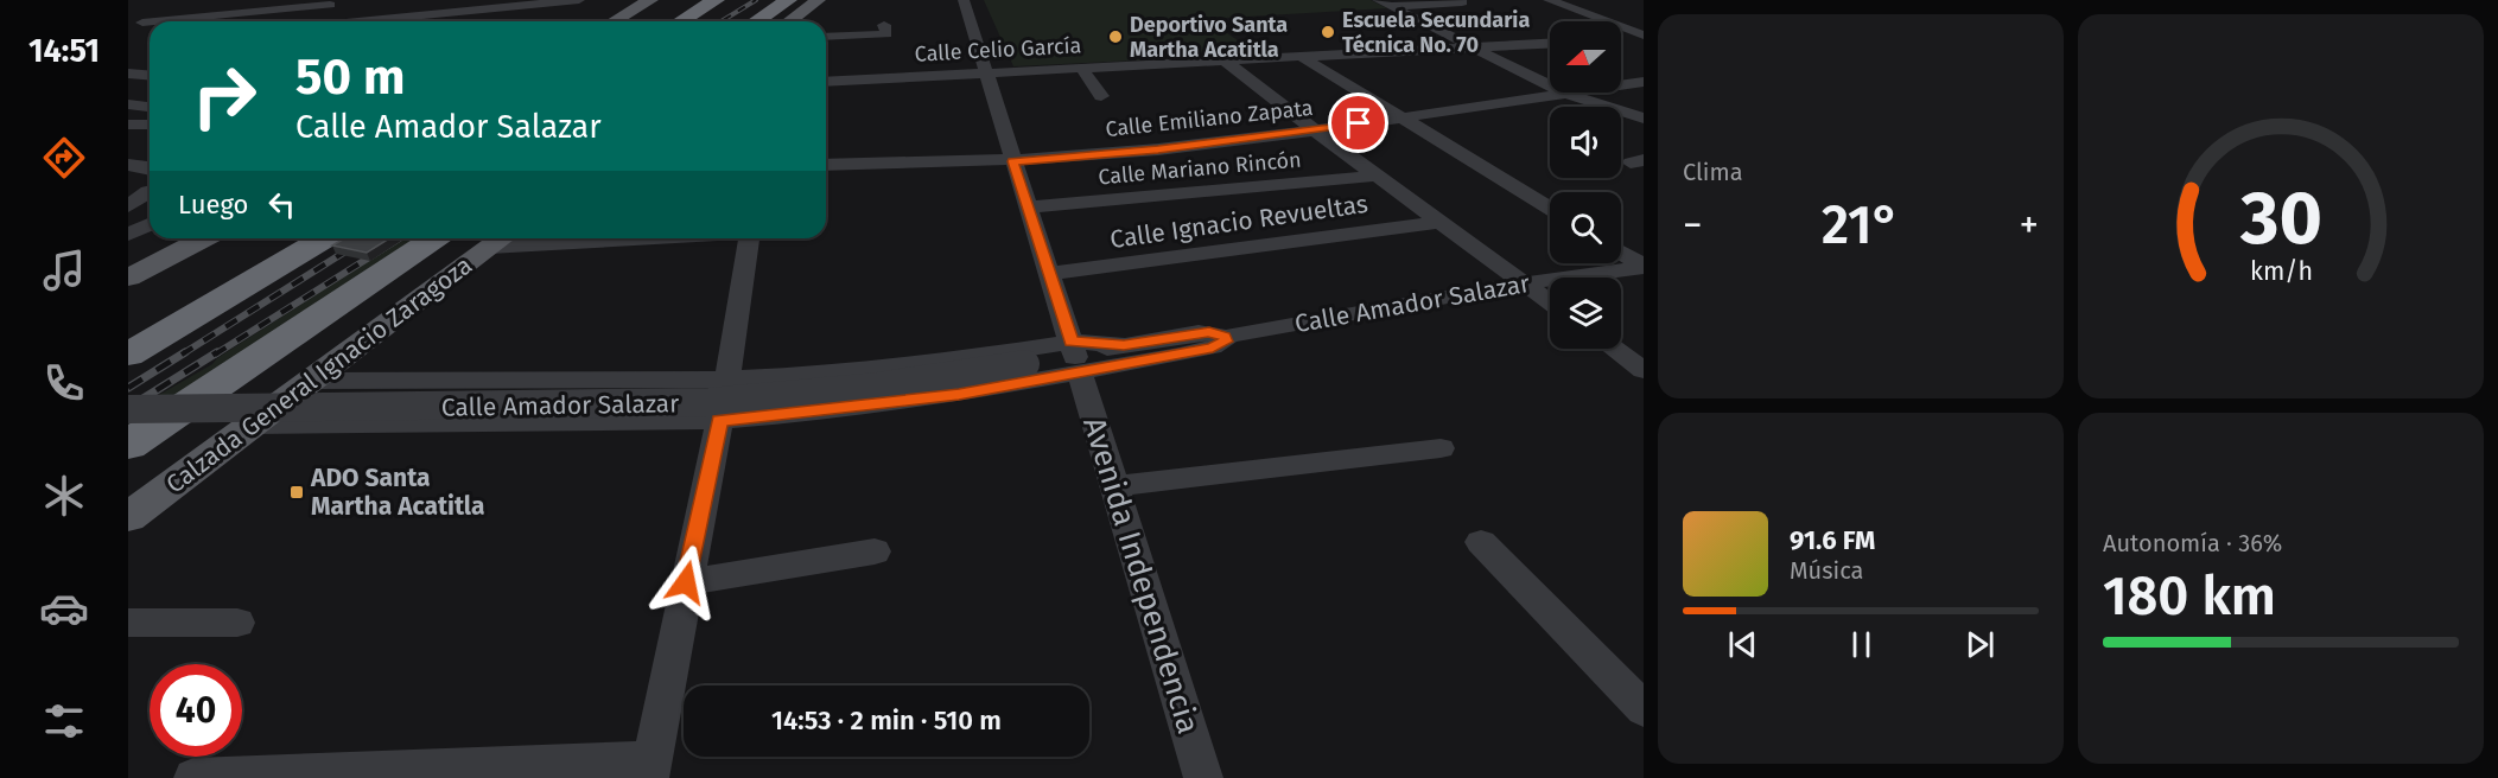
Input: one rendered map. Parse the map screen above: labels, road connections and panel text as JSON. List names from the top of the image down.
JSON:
{
  "streets": {
    "highway": ["Calzada General Ignacio Zaragoza"],
    "street": [
      "Calle Celio García",
      "Calle Emiliano Zapata",
      "Calle Mariano Rincón",
      "Calle Ignacio Revueltas",
      "Calle Amador Salazar",
      "Avenida Independencia"
    ]
  },
  "crossings": [
    ["Calle Celio García", "Avenida Independencia"],
    ["Calle Emiliano Zapata", "Avenida Independencia"],
    ["Calle Mariano Rincón", "Avenida Independencia"],
    ["Calle Ignacio Revueltas", "Avenida Independencia"],
    ["Calle Amador Salazar", "Calzada General Ignacio Zaragoza"],
    ["Calle Amador Salazar", "Avenida Independencia"]
  ],
  "places": {
    "other": ["Escuela Secundaria Técnica No. 70", "Deportivo Santa Martha Acatitla"],
    "transit": ["ADO Santa Martha Acatitla"]
  },
  "north": "left",
  "page": {
    "tabs": "14:51",
    "tile": [
      "Clima",
      ["Autonomía · 36%", "180 km"]
    ],
    "turn": ["50 m", "Calle Amador Salazar"],
    "then": "Luego",
    "heat": ["−", "21°", "+"],
    "song": ["91.6 FM", "Música"],
    "limit": "40",
    "trip": "14:53 · 2 min · 510 m",
    "gauge": ["30", "km/h"]
  }
}
